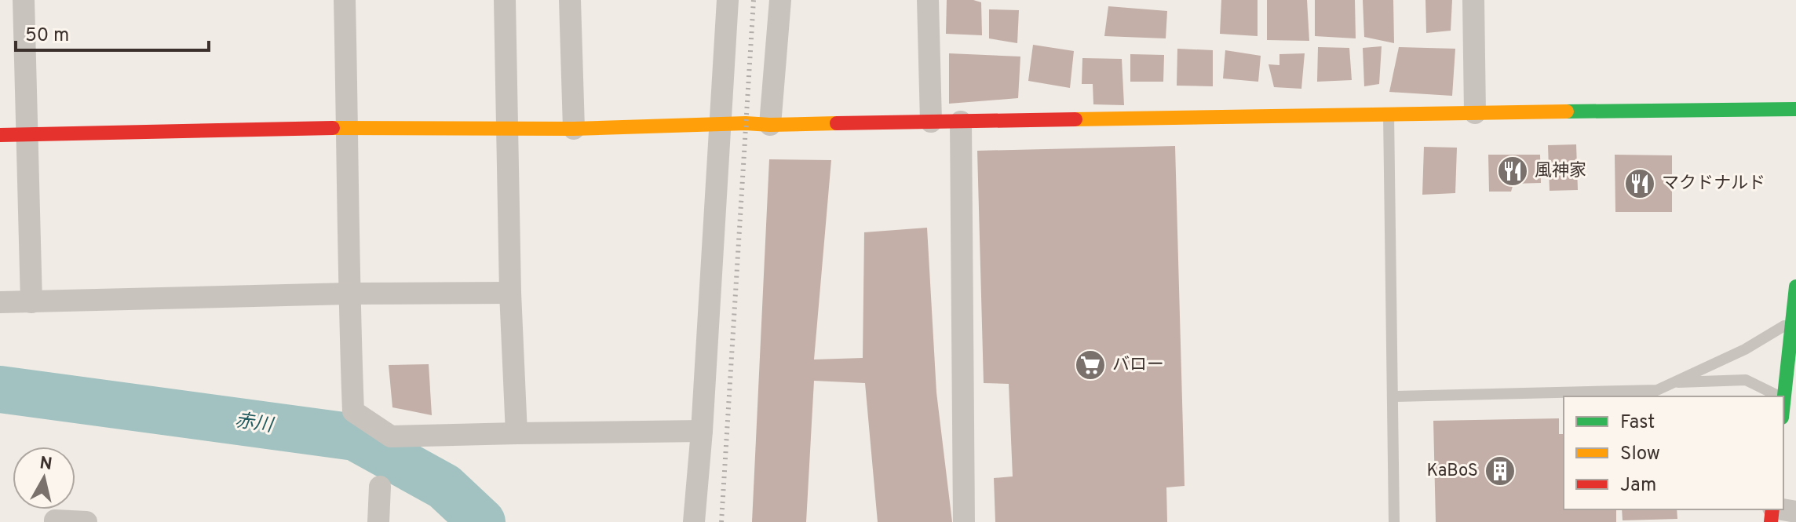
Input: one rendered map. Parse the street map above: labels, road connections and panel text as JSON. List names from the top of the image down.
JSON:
{
  "water": ["赤川"],
  "places": {
    "restaurant": ["風神家", "マクドナルド"],
    "supermarket": ["バロー"],
    "building": ["KaBoS"]
  },
  "legend": ["Fast", "Slow", "Jam"],
  "scale_bar": "50 m",
  "north": "top"
}
